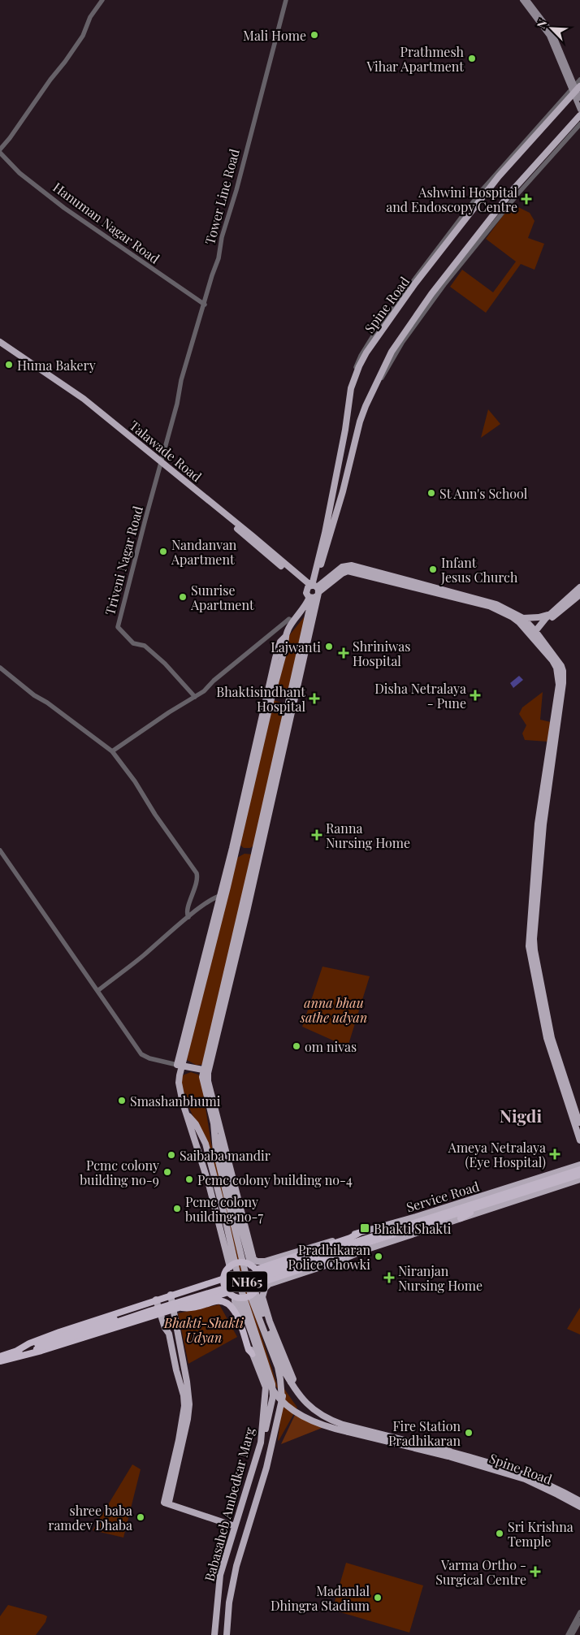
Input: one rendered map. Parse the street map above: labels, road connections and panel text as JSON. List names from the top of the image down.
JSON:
{
  "streets": {
    "highway": ["NH65"],
    "main road": [
      "Spine Road",
      "Talawade Road",
      "Service Road",
      "Babasaheb Ambedkar Marg"
    ],
    "street": ["Tower Line Road", "Hanuman Nagar Road", "Triveni Nagar Road"]
  },
  "crossings": [
    ["Tower Line Road", "Hanuman Nagar Road"],
    ["Tower Line Road", "Triveni Nagar Road"],
    ["Spine Road", "Talawade Road"],
    ["Talawade Road", "Triveni Nagar Road"],
    ["Service Road", "NH65"]
  ],
  "districts": ["Nigdi"],
  "parks": ["anna bhau sathe udyan", "Bhakti-Shakti Udyan"],
  "places": {
    "other": [
      "Mali Home",
      "Prathmesh Vihar Apartment",
      "Huma Bakery",
      "St Ann's School",
      "Nandanvan Apartment",
      "Infant Jesus Church",
      "Sunrise Apartment",
      "Lajwanti",
      "om nivas",
      "Smashanbhumi",
      "Saibaba mandir",
      "Pcmc colony building no-9",
      "Pcmc colony building no-4",
      "Pcmc colony building no-7",
      "Pradhikaran Police Chowki",
      "Fire Station Pradhikaran",
      "shree baba ramdev Dhaba",
      "Sri Krishna Temple",
      "Madanlal Dhingra Stadium"
    ],
    "health": [
      "Ashwini Hospital and Endoscopy Centre",
      "Shriniwas Hospital",
      "Disha Netralaya - Pune",
      "Bhaktisindhant Hospital",
      "Ranna Nursing Home",
      "Ameya Netralaya (Eye Hospital)",
      "Niranjan Nursing Home",
      "Varma Ortho - Surgical Centre"
    ],
    "transit": ["Bhakti Shakti"]
  },
  "north": "top left"
}
